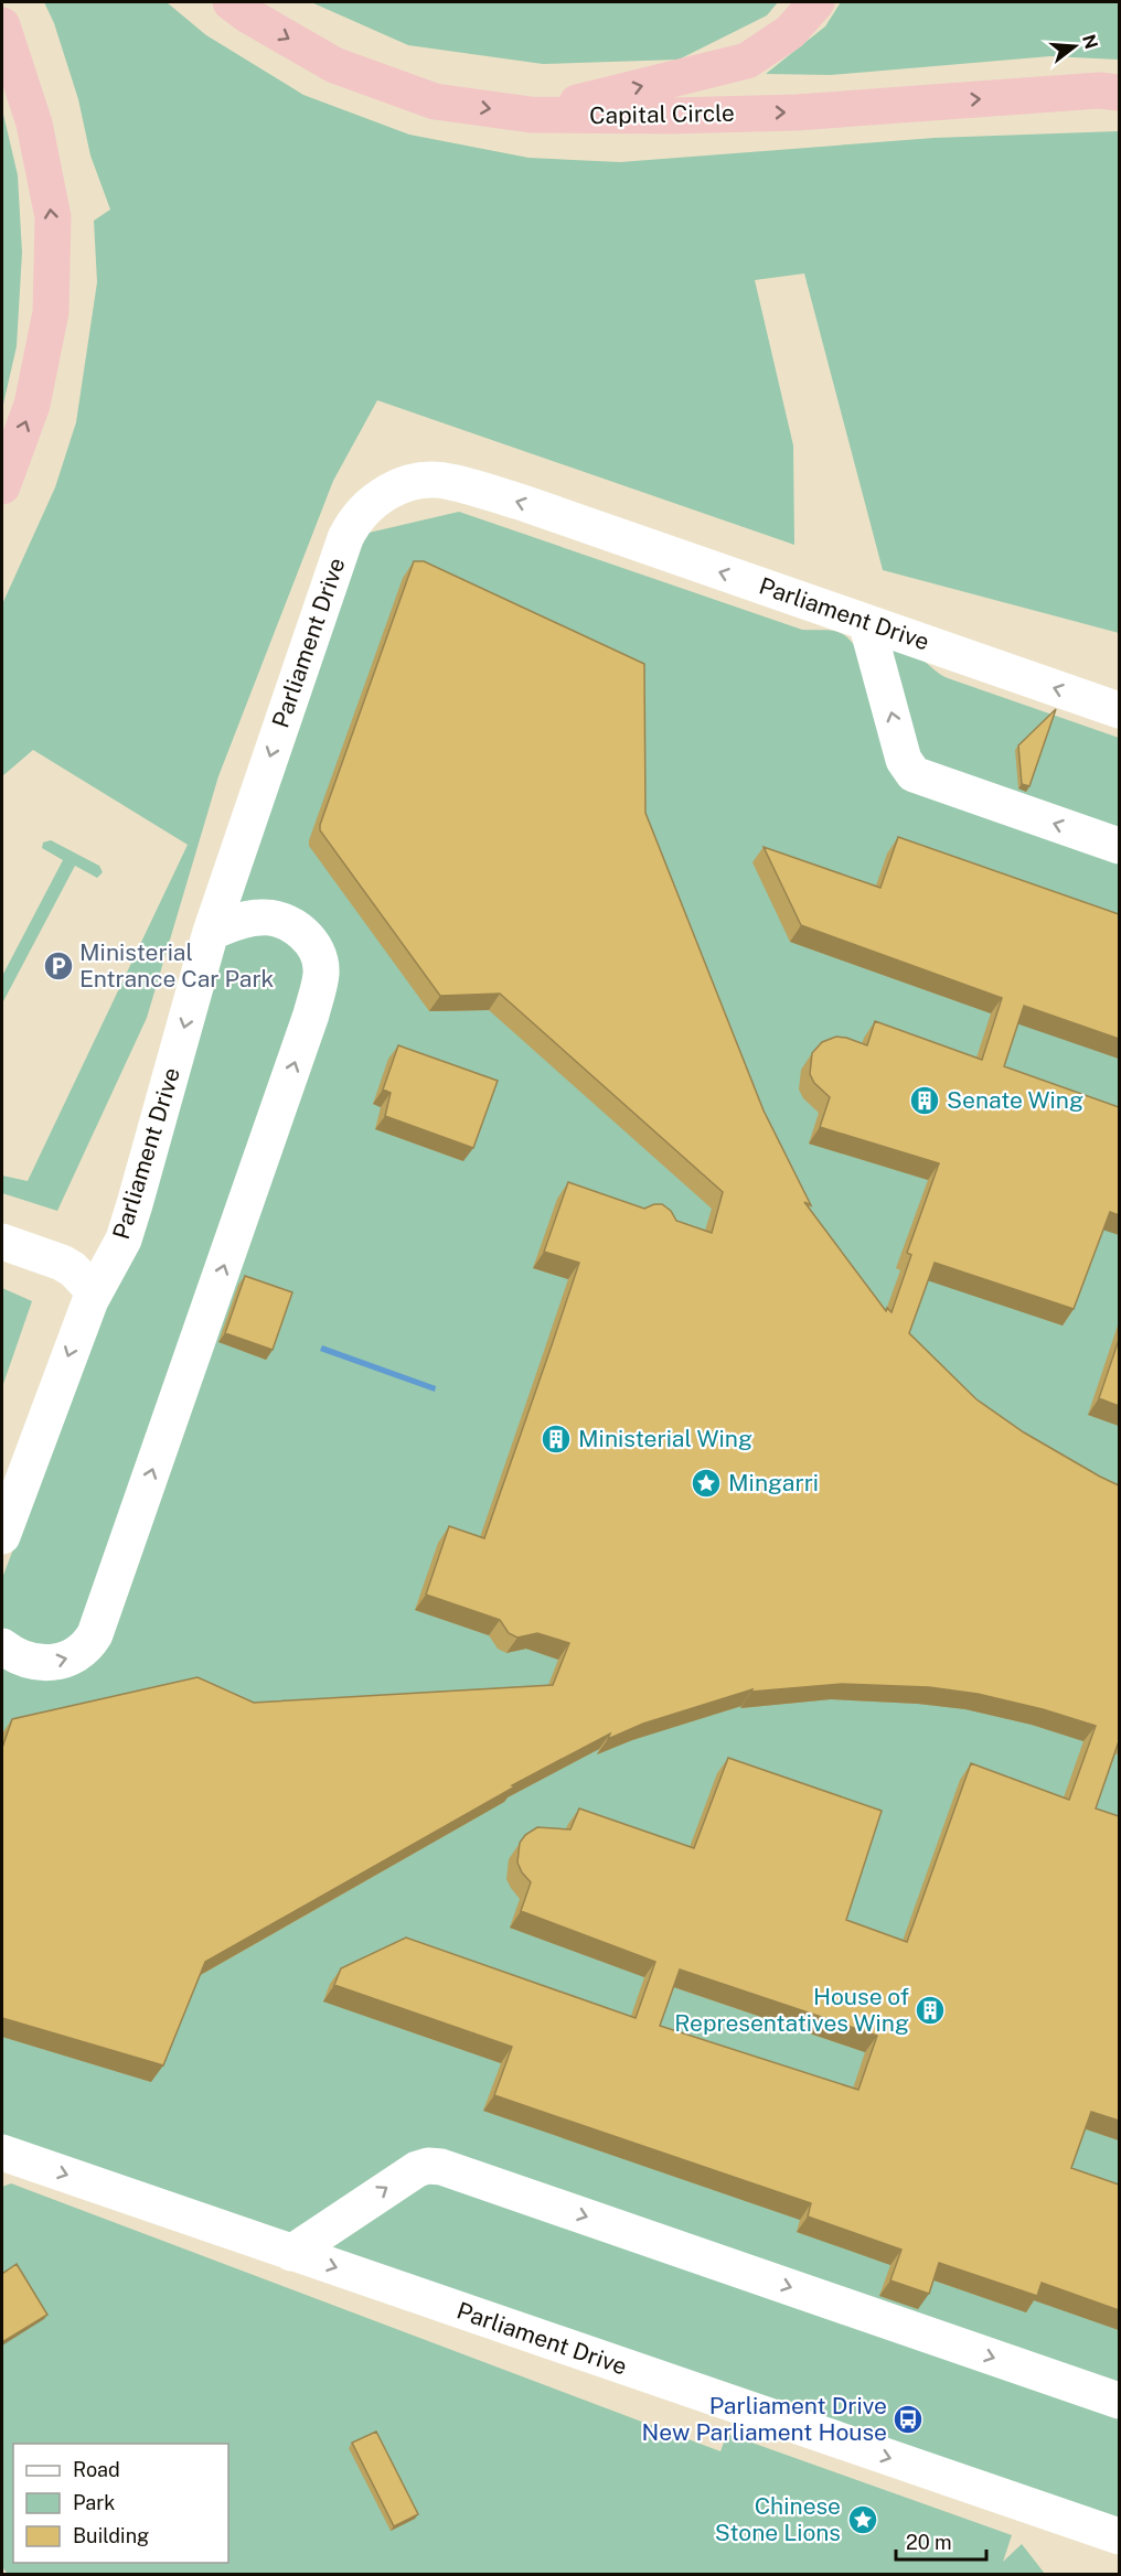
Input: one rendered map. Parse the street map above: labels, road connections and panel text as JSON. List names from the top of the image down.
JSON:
{
  "streets": {
    "highway": ["Capital Circle"],
    "street": ["Parliament Drive"]
  },
  "one_way": ["Capital Circle"],
  "places": {
    "parking": ["Ministerial Entrance Car Park"],
    "building": ["Senate Wing", "Ministerial Wing", "House of Representatives Wing"],
    "place": ["Mingarri", "Chinese Stone Lions"],
    "bus stop": ["Parliament Drive New Parliament House"]
  },
  "legend": ["Road", "Park", "Building"],
  "scale_bar": "20 m",
  "north": "right"
}
